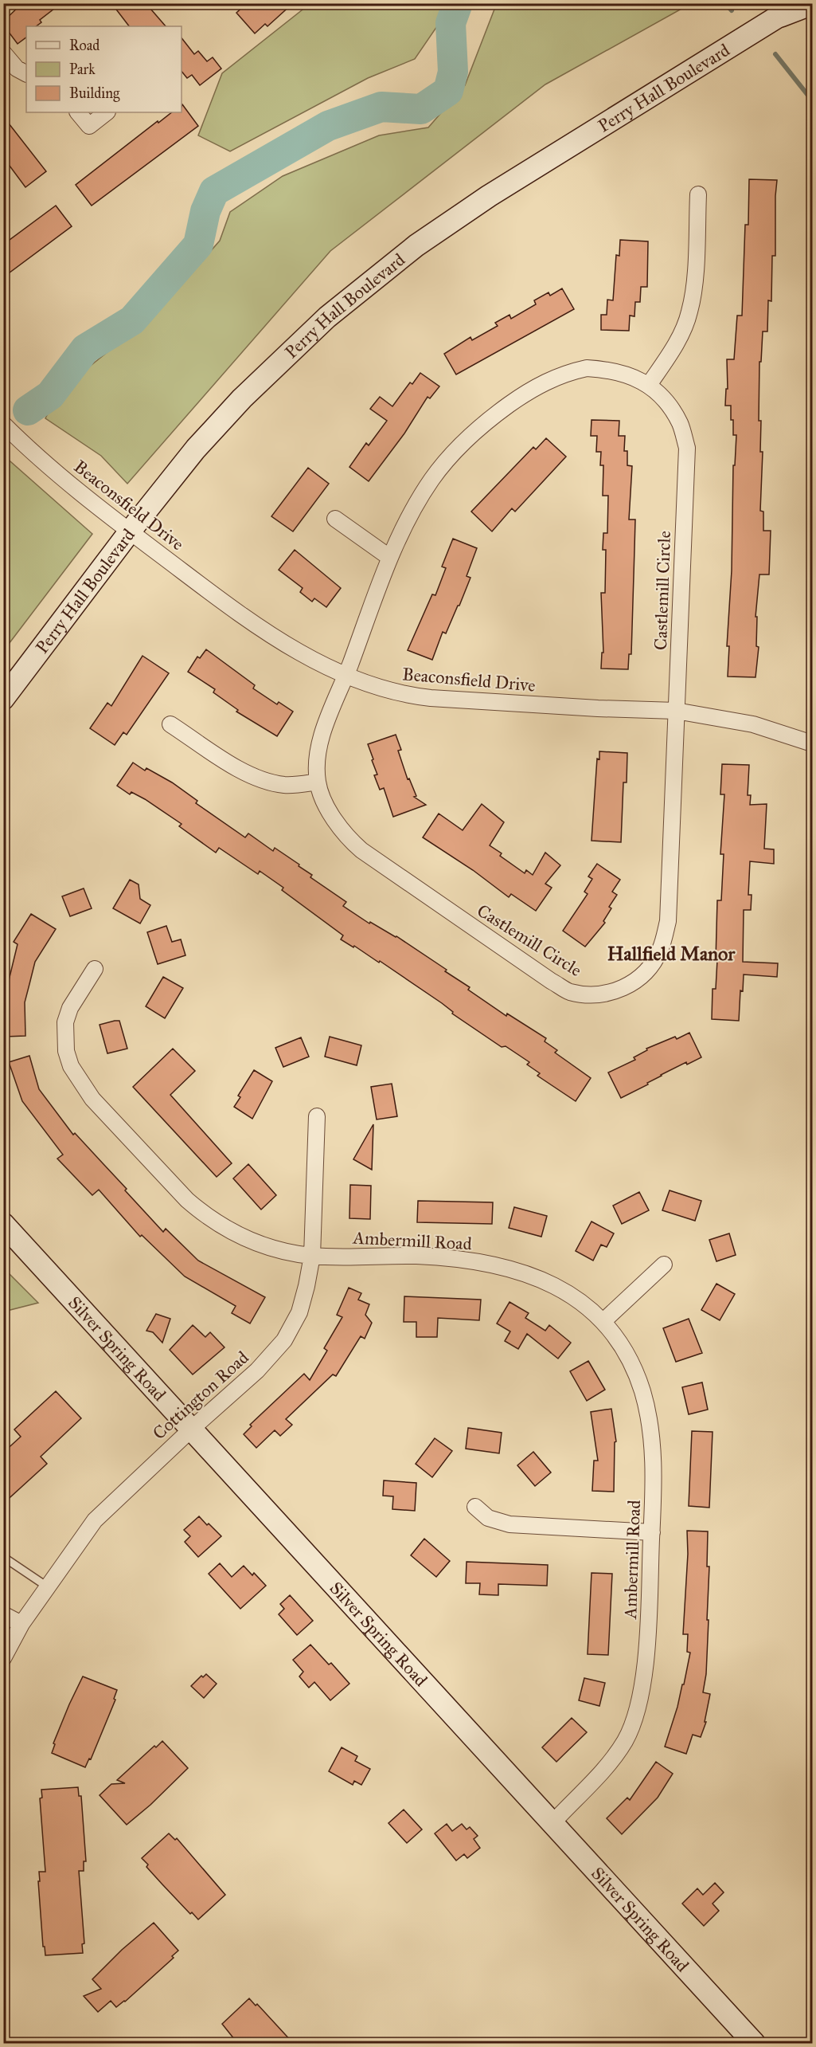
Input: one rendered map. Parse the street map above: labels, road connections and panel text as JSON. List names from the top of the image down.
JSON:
{
  "streets": {
    "main road": ["Perry Hall Boulevard", "Silver Spring Road"],
    "street": [
      "Beaconsfield Drive",
      "Castlemill Circle",
      "Ambermill Road",
      "Cottington Road"
    ]
  },
  "crossings": [
    ["Perry Hall Boulevard", "Beaconsfield Drive"],
    ["Beaconsfield Drive", "Castlemill Circle"],
    ["Ambermill Road", "Silver Spring Road"],
    ["Ambermill Road", "Cottington Road"],
    ["Silver Spring Road", "Cottington Road"]
  ],
  "districts": ["Hallfield Manor"],
  "legend": ["Road", "Park", "Building"]
}
